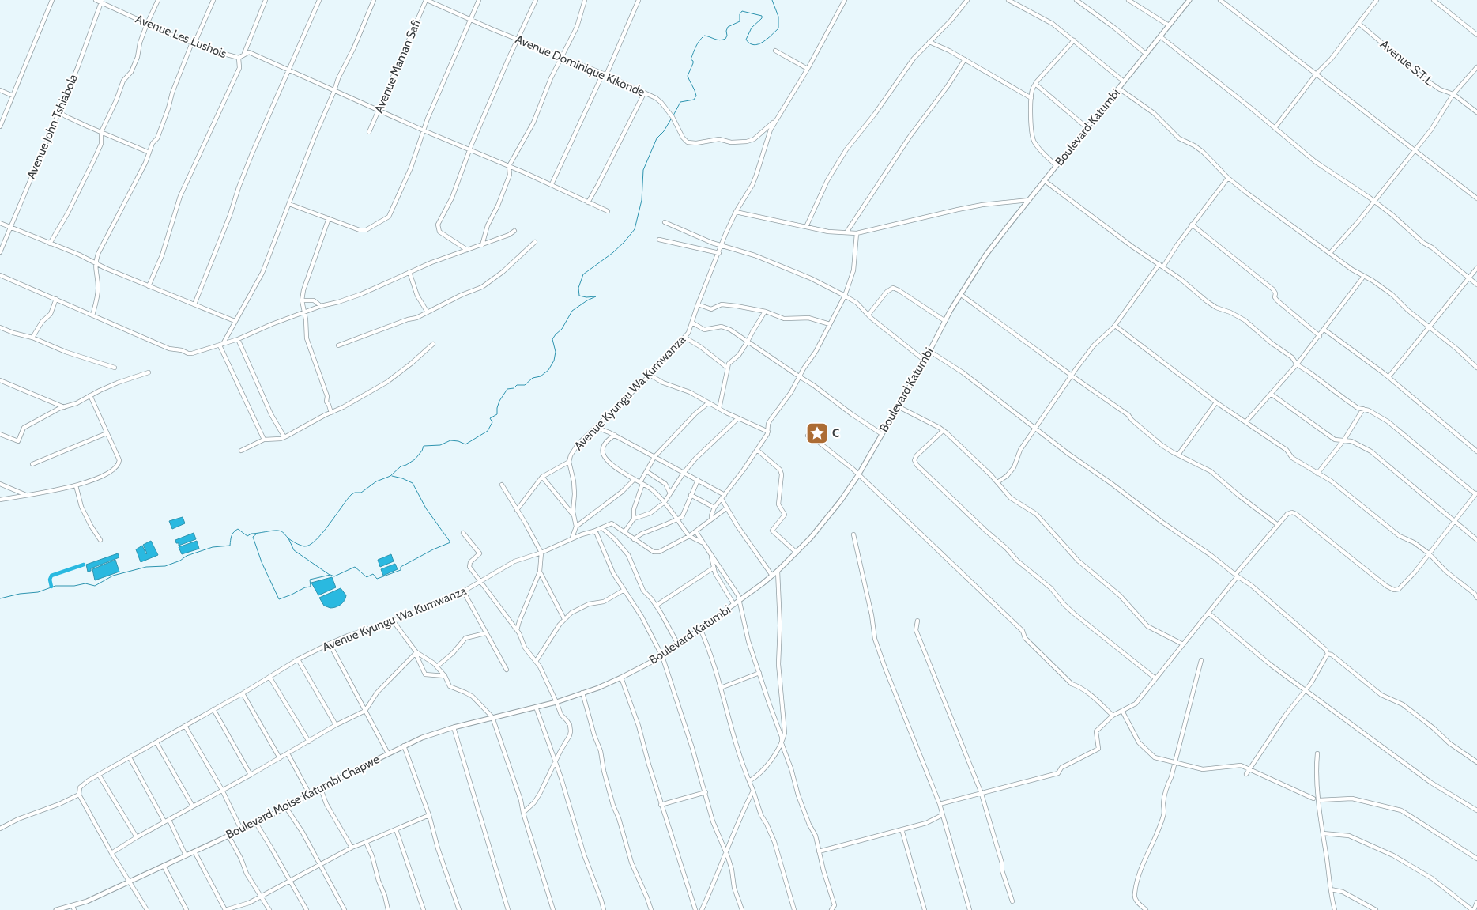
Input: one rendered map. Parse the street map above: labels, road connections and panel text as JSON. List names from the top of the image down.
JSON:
{
  "streets": {
    "street": [
      "Avenue Les Lushois",
      "Avenue S.T.L.",
      "Avenue Dominique Kikonde",
      "Avenue Maman Safi",
      "Avenue John Tshiabola",
      "Boulevard Katumbi",
      "Avenue Kyungu Wa Kumwanza",
      "Boulevard Moise Katumbi Chapwe"
    ]
  },
  "crossings": [
    ["Avenue Les Lushois", "Avenue John Tshiabola"],
    ["Avenue Dominique Kikonde", "Avenue Maman Safi"],
    ["Avenue Dominique Kikonde", "Avenue Kyungu Wa Kumwanza"],
    ["Boulevard Katumbi", "Boulevard Moise Katumbi Chapwe"]
  ],
  "places": {
    "place": ["C"]
  }
}
